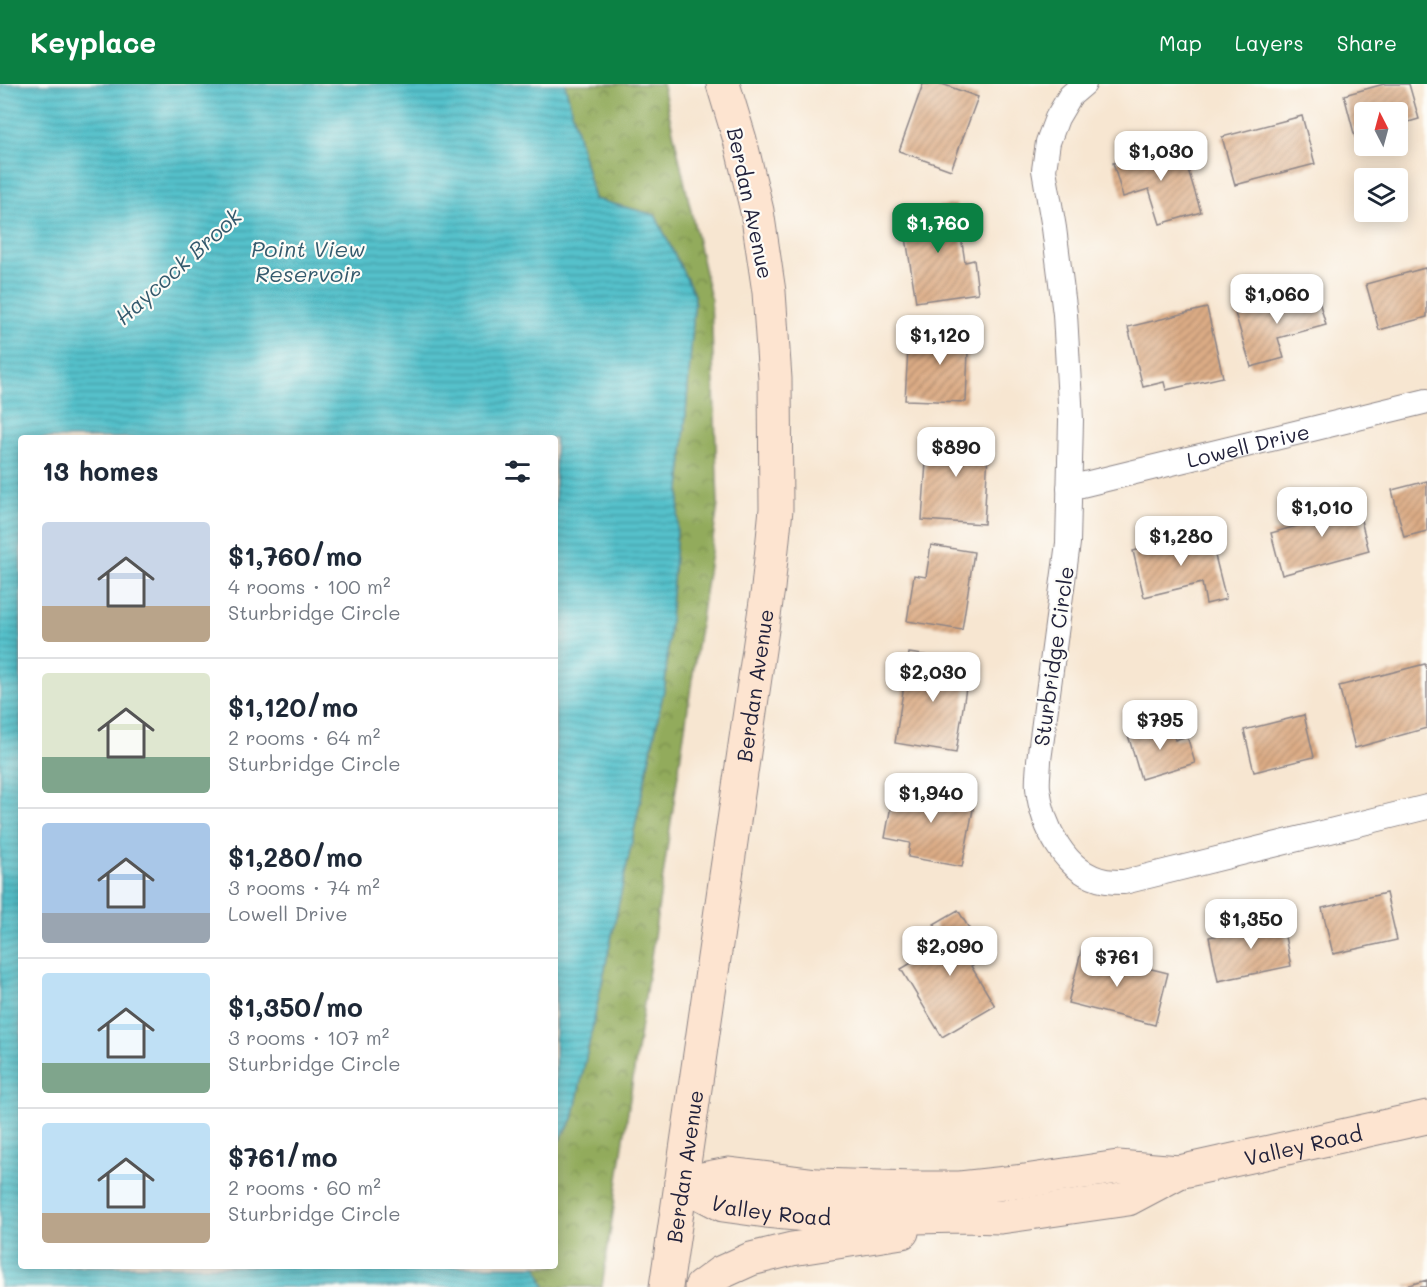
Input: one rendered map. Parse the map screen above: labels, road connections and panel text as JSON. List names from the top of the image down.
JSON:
{
  "streets": {
    "main road": ["Berdan Avenue", "Valley Road"],
    "street": ["Lowell Drive", "Sturbridge Circle"]
  },
  "crossings": [
    ["Berdan Avenue", "Valley Road"],
    ["Lowell Drive", "Sturbridge Circle"]
  ],
  "water": ["Point View Reservoir", "Haycock Brook"],
  "north": "top",
  "page": {
    "header": "Keyplace",
    "nav": ["Map", "Layers", "Share"],
    "price": [
      "$1,030",
      "$1,760",
      "$1,060",
      "$1,120",
      "$890",
      "$1,010",
      "$1,280",
      "$2,030",
      "$795",
      "$1,940",
      "$1,350",
      "$2,090",
      "$761"
    ],
    "heading": "13 homes",
    "list": [
      {
        "name": "$1,760/mo",
        "note": "4 rooms · 100 m² · Sturbridge Circle"
      },
      {
        "name": "$1,120/mo",
        "note": "2 rooms · 64 m² · Sturbridge Circle"
      },
      {
        "name": "$1,280/mo",
        "note": "3 rooms · 74 m² · Lowell Drive"
      },
      {
        "name": "$1,350/mo",
        "note": "3 rooms · 107 m² · Sturbridge Circle"
      },
      {
        "name": "$761/mo",
        "note": "2 rooms · 60 m² · Sturbridge Circle"
      }
    ]
  }
}
